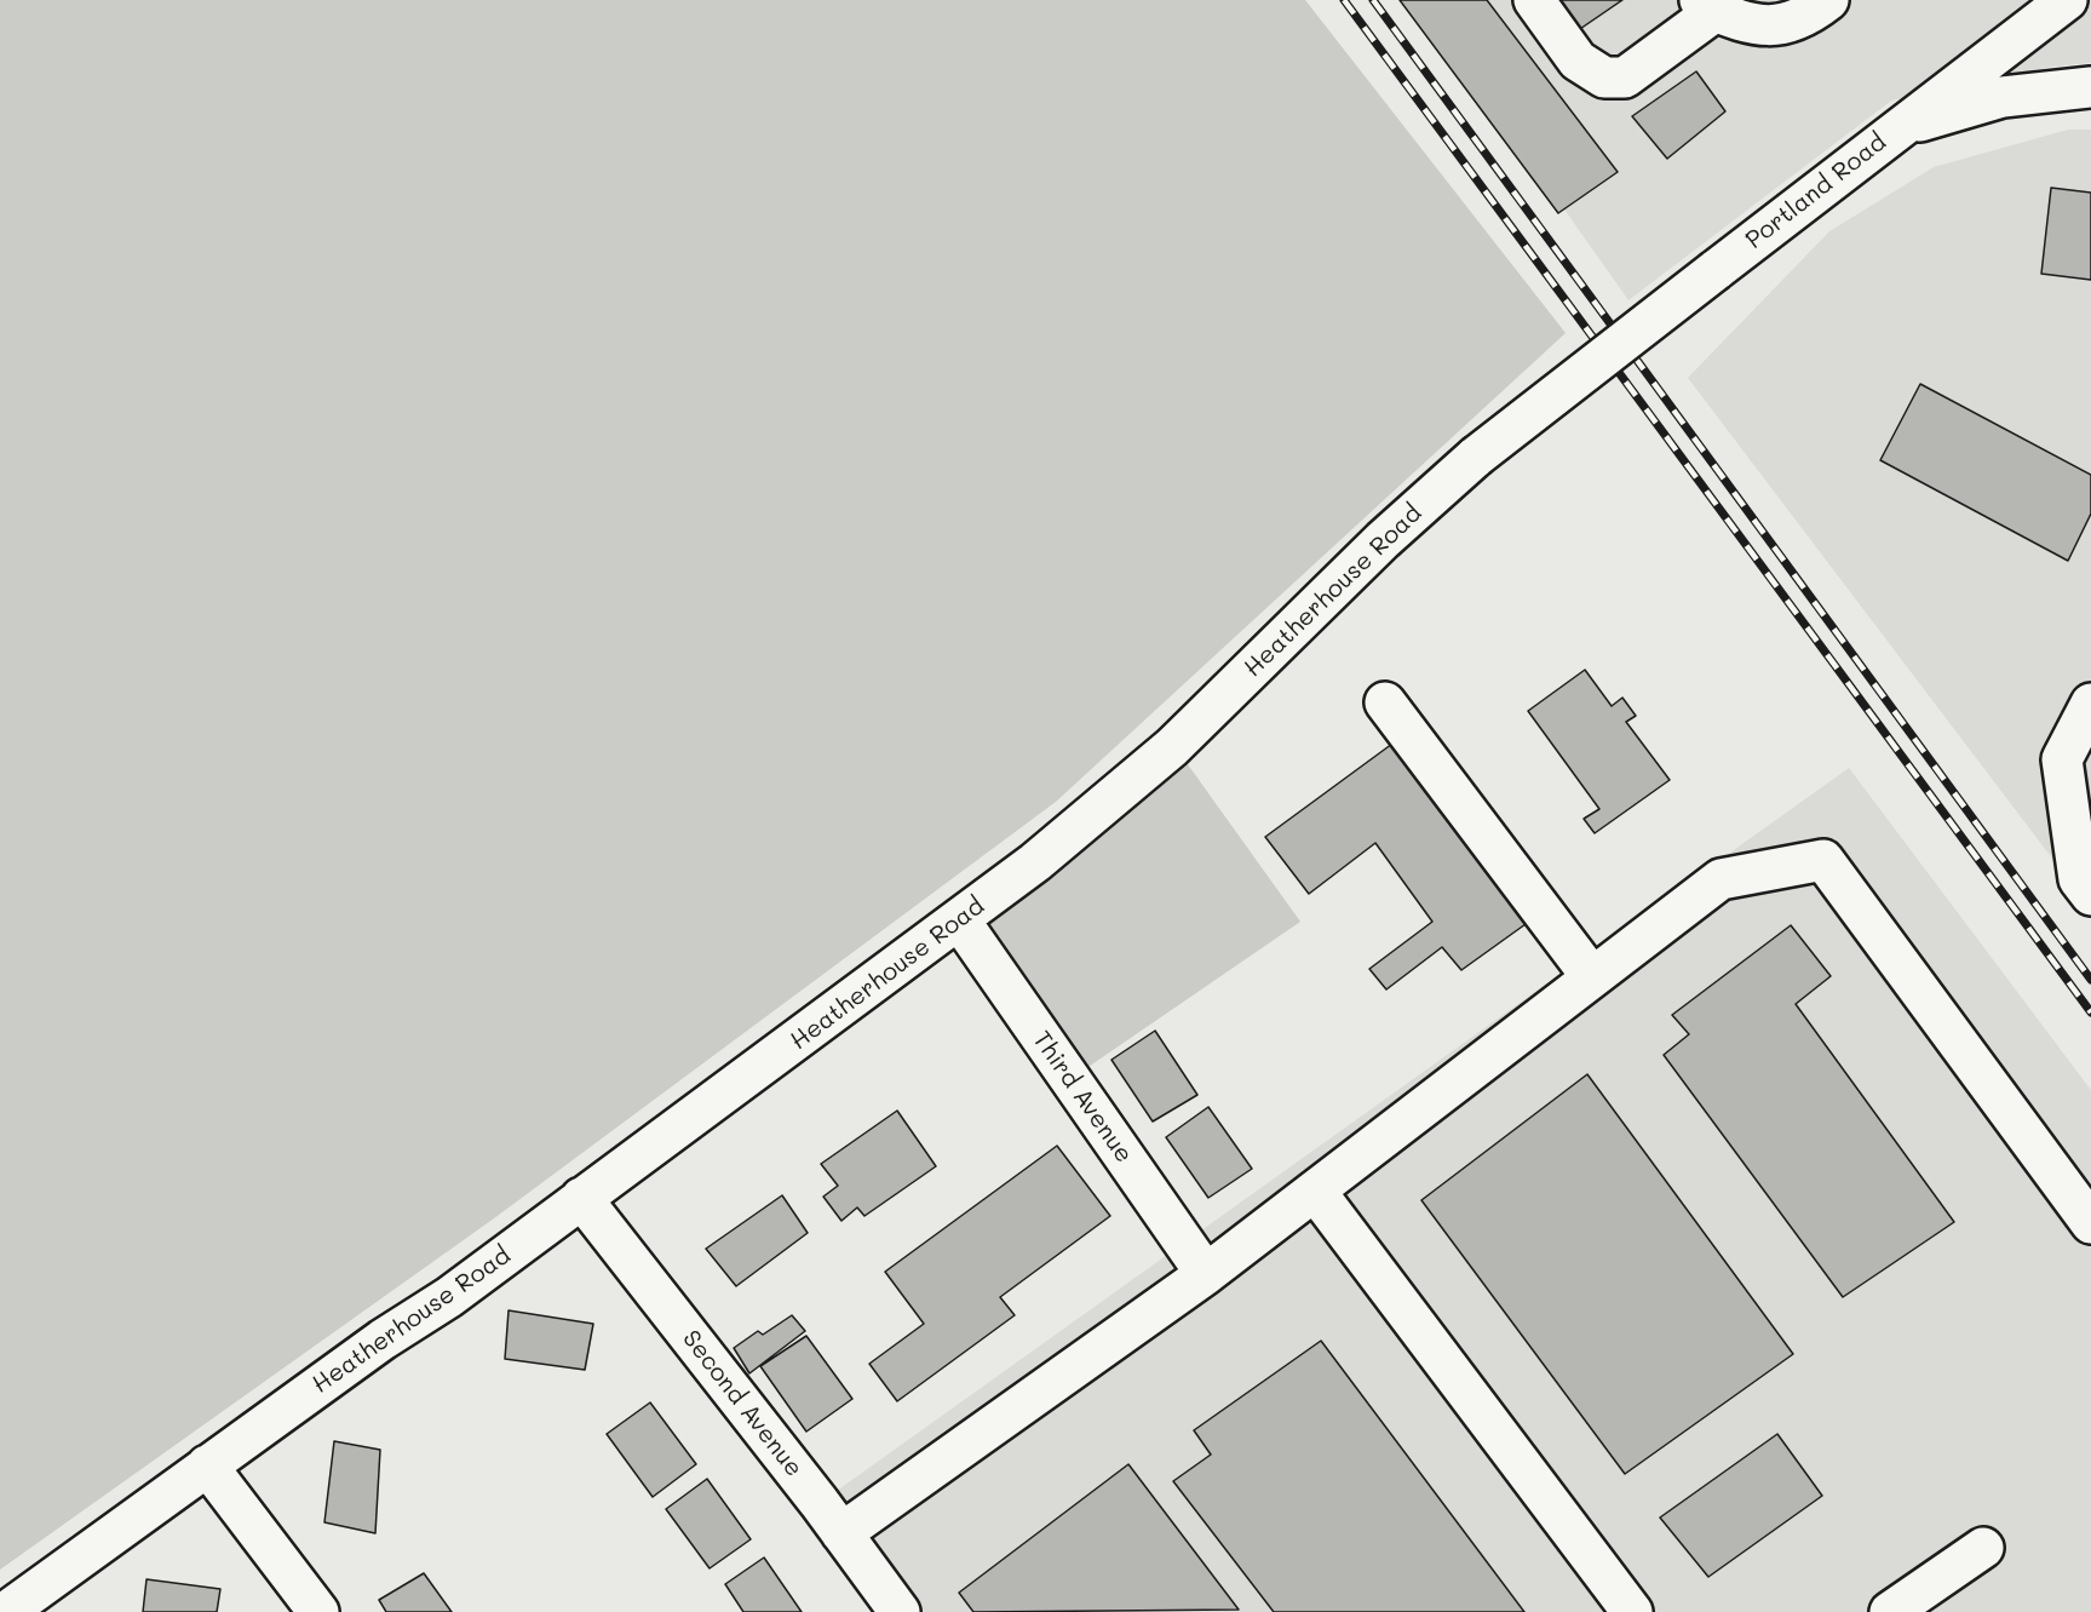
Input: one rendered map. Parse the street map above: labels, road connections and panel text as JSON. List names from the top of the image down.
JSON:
{
  "streets": {
    "street": [
      "Portland Road",
      "Heatherhouse Road",
      "Third Avenue",
      "Second Avenue"
    ]
  },
  "crossings": [
    ["Portland Road", "Heatherhouse Road"],
    ["Heatherhouse Road", "Third Avenue"],
    ["Heatherhouse Road", "Second Avenue"]
  ]
}
